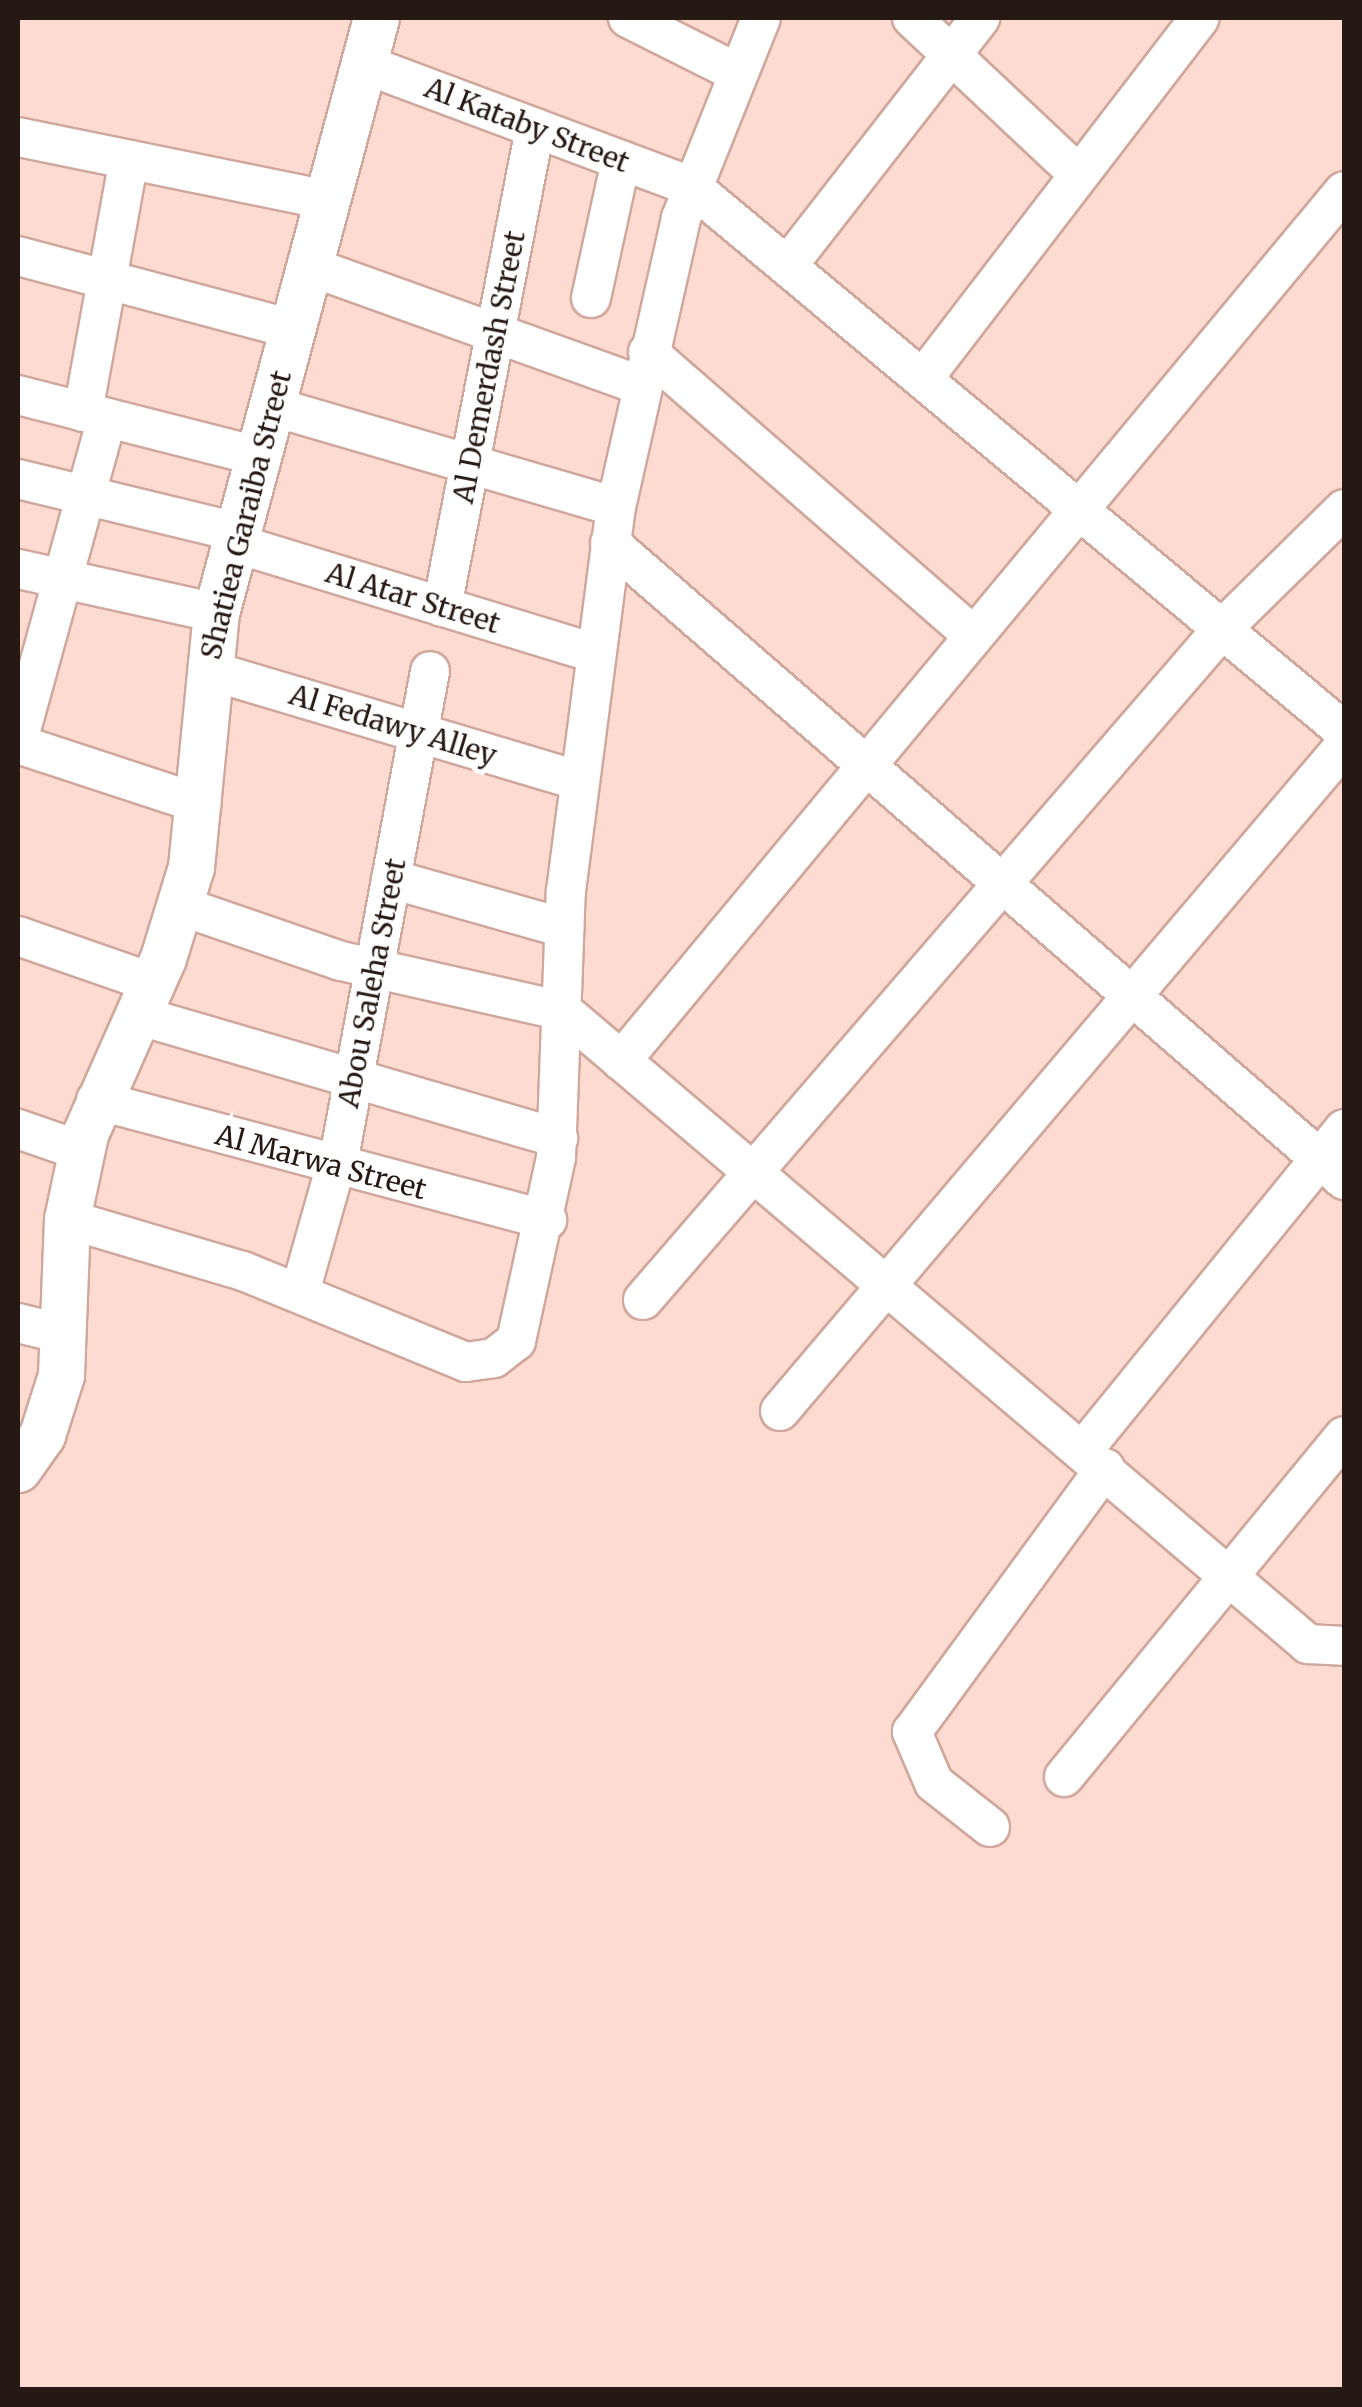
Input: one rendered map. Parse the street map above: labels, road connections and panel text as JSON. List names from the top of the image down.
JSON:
{
  "streets": {
    "street": [
      "Al Kataby Street",
      "Al Demerdash Street",
      "Shatiea Garaiba Street",
      "Al Atar Street",
      "Al Fedawy Alley",
      "Abou Saleha Street",
      "Al Marwa Street"
    ]
  },
  "crossings": [
    ["Al Kataby Street", "Al Demerdash Street"],
    ["Al Kataby Street", "Shatiea Garaiba Street"],
    ["Al Demerdash Street", "Al Atar Street"],
    ["Shatiea Garaiba Street", "Al Atar Street"],
    ["Shatiea Garaiba Street", "Al Fedawy Alley"],
    ["Shatiea Garaiba Street", "Al Marwa Street"],
    ["Al Fedawy Alley", "Abou Saleha Street"],
    ["Abou Saleha Street", "Al Marwa Street"]
  ]
}
